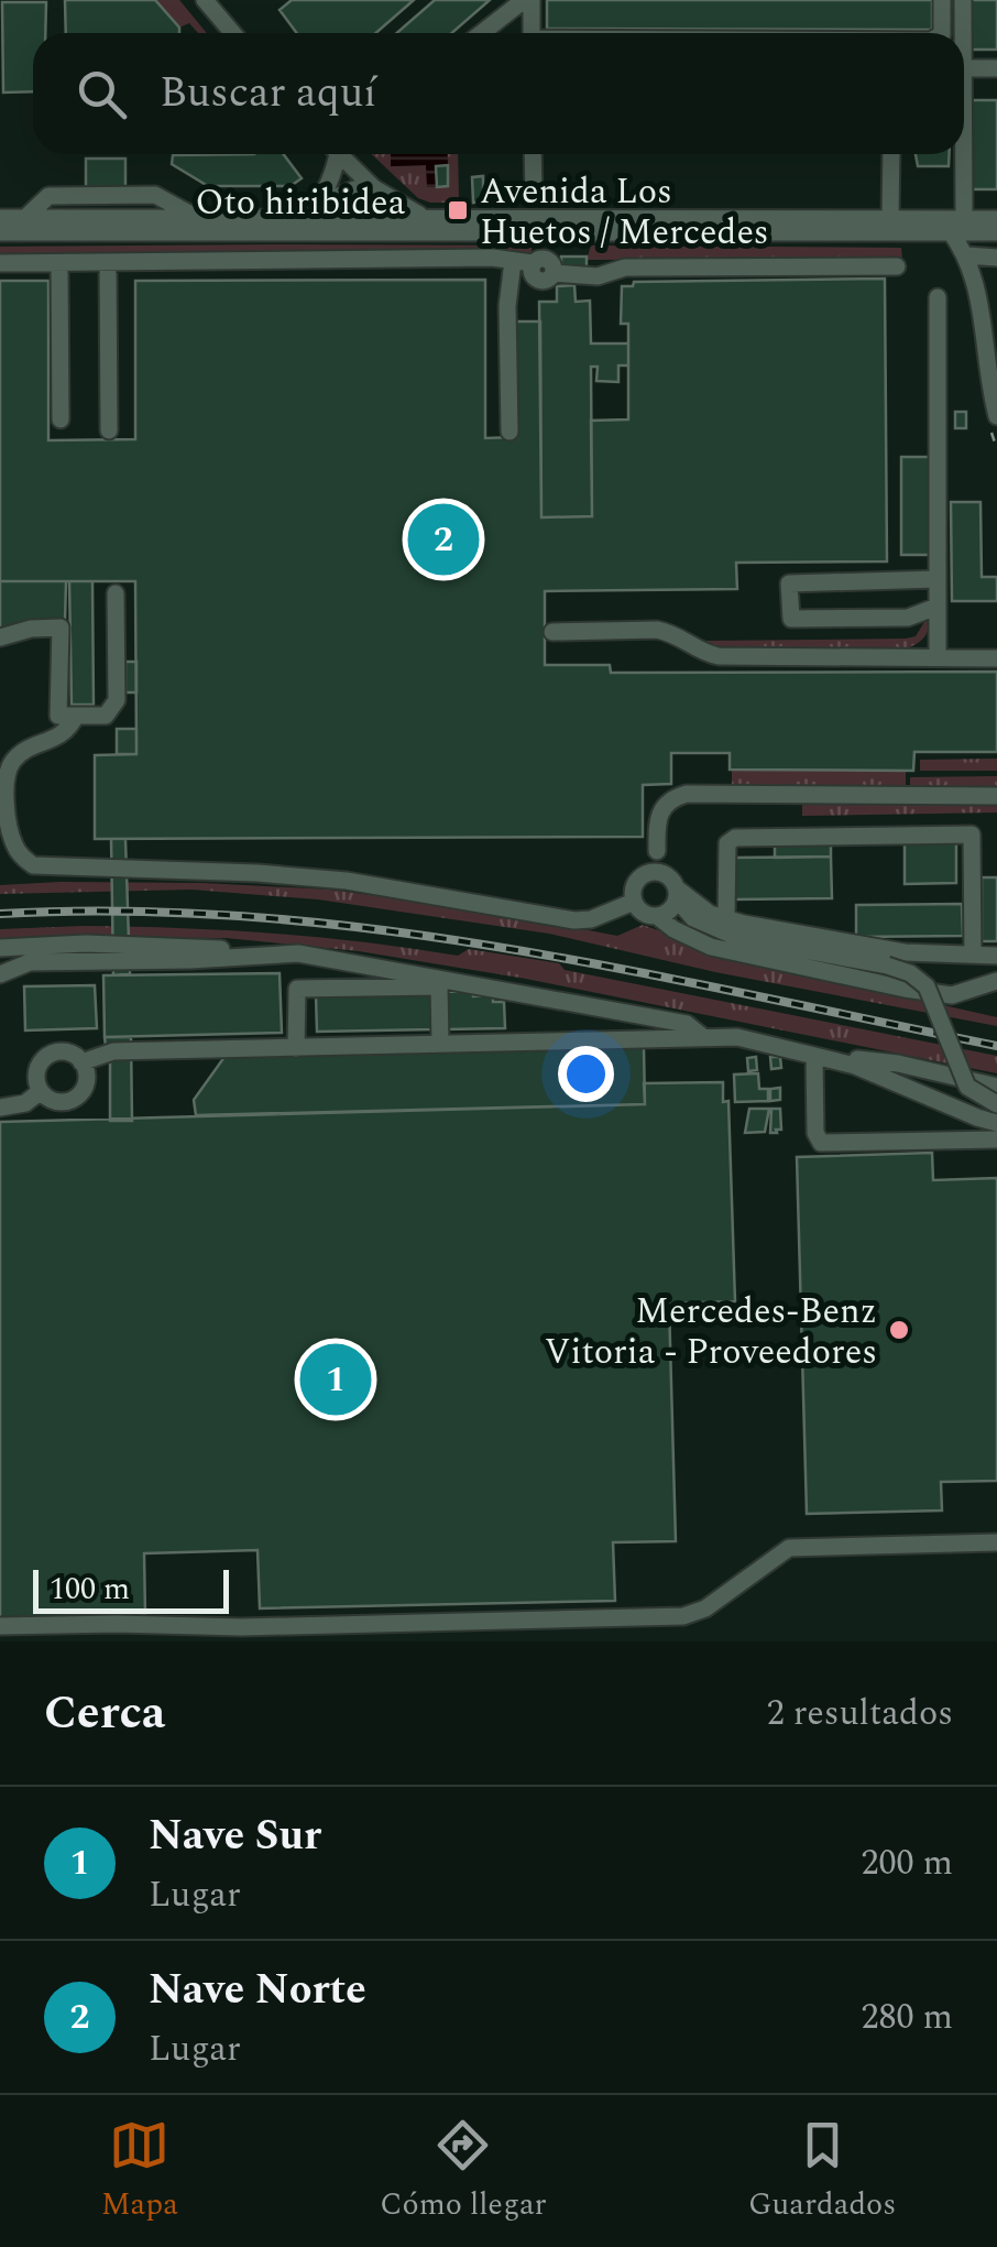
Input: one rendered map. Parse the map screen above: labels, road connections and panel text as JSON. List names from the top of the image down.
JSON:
{
  "streets": {
    "street": ["Oto hiribidea"]
  },
  "places": {
    "transit": ["Avenida Los Huetos / Mercedes"],
    "other": ["Mercedes-Benz Vitoria - Proveedores"]
  },
  "scale_bar": "100 m",
  "page": {
    "search": "Buscar aquí",
    "pins": ["2", "1"],
    "scale": "100 m",
    "heading": ["Cerca", "2 resultados"],
    "list": [
      {
        "mark": "1",
        "name": "Nave Sur",
        "note": "Lugar",
        "value": "200 m"
      },
      {
        "mark": "2",
        "name": "Nave Norte",
        "note": "Lugar",
        "value": "280 m"
      }
    ],
    "nav": ["Mapa", "Cómo llegar", "Guardados"]
  }
}
